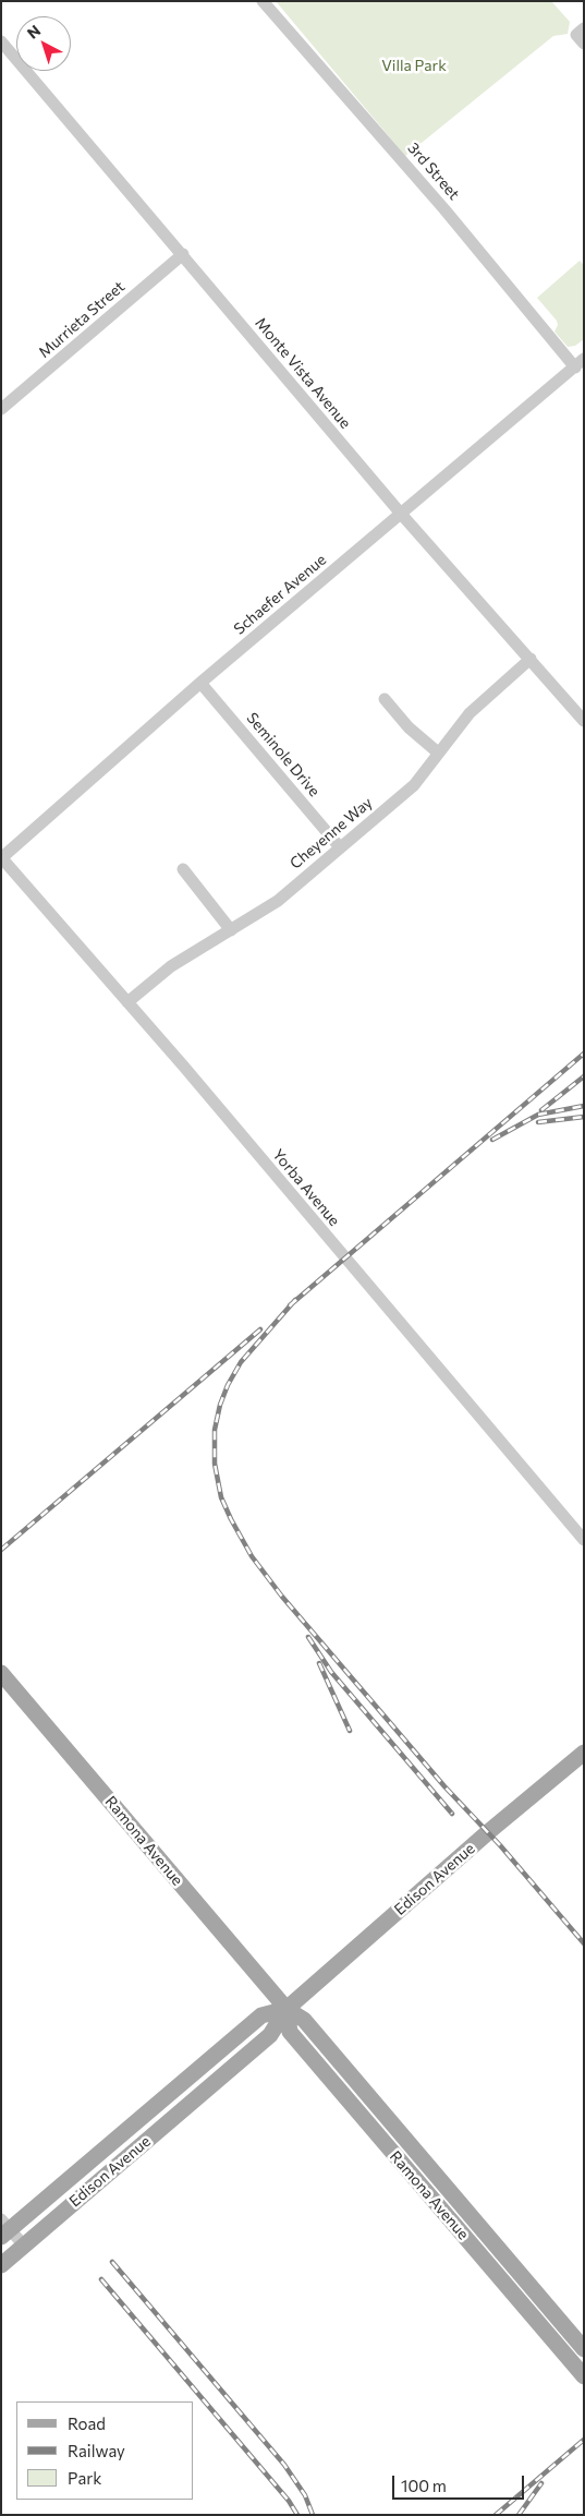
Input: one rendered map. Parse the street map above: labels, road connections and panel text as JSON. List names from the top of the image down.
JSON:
{
  "streets": {
    "main road": ["Ramona Avenue", "Edison Avenue"],
    "street": [
      "3rd Street",
      "Murrieta Street",
      "Monte Vista Avenue",
      "Schaefer Avenue",
      "Seminole Drive",
      "Cheyenne Way",
      "Yorba Avenue"
    ]
  },
  "crossings": [
    ["3rd Street", "Schaefer Avenue"],
    ["Murrieta Street", "Monte Vista Avenue"],
    ["Monte Vista Avenue", "Schaefer Avenue"],
    ["Monte Vista Avenue", "Cheyenne Way"],
    ["Schaefer Avenue", "Seminole Drive"],
    ["Schaefer Avenue", "Yorba Avenue"],
    ["Seminole Drive", "Cheyenne Way"],
    ["Cheyenne Way", "Yorba Avenue"],
    ["Ramona Avenue", "Edison Avenue"]
  ],
  "parks": ["Villa Park"],
  "legend": ["Road", "Railway", "Park"],
  "scale_bar": "100 m",
  "north": "top left"
}
